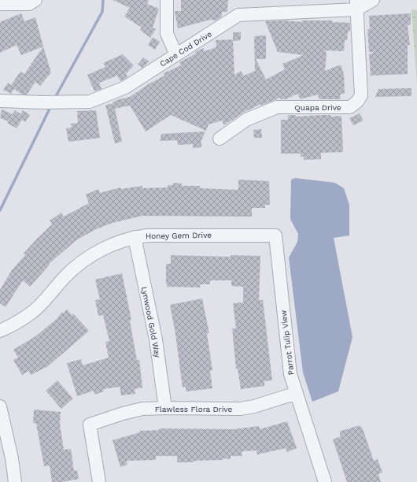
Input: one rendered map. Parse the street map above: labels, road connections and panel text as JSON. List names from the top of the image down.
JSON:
{
  "streets": {
    "street": [
      "Cape Cod Drive",
      "Quapa Drive",
      "Honey Gem Drive",
      "Lynwood Gold Way",
      "Parrot Tulip View",
      "Flawless Flora Drive"
    ]
  },
  "crossings": [
    ["Cape Cod Drive", "Quapa Drive"],
    ["Honey Gem Drive", "Lynwood Gold Way"],
    ["Honey Gem Drive", "Parrot Tulip View"],
    ["Lynwood Gold Way", "Flawless Flora Drive"],
    ["Parrot Tulip View", "Flawless Flora Drive"]
  ]
}
